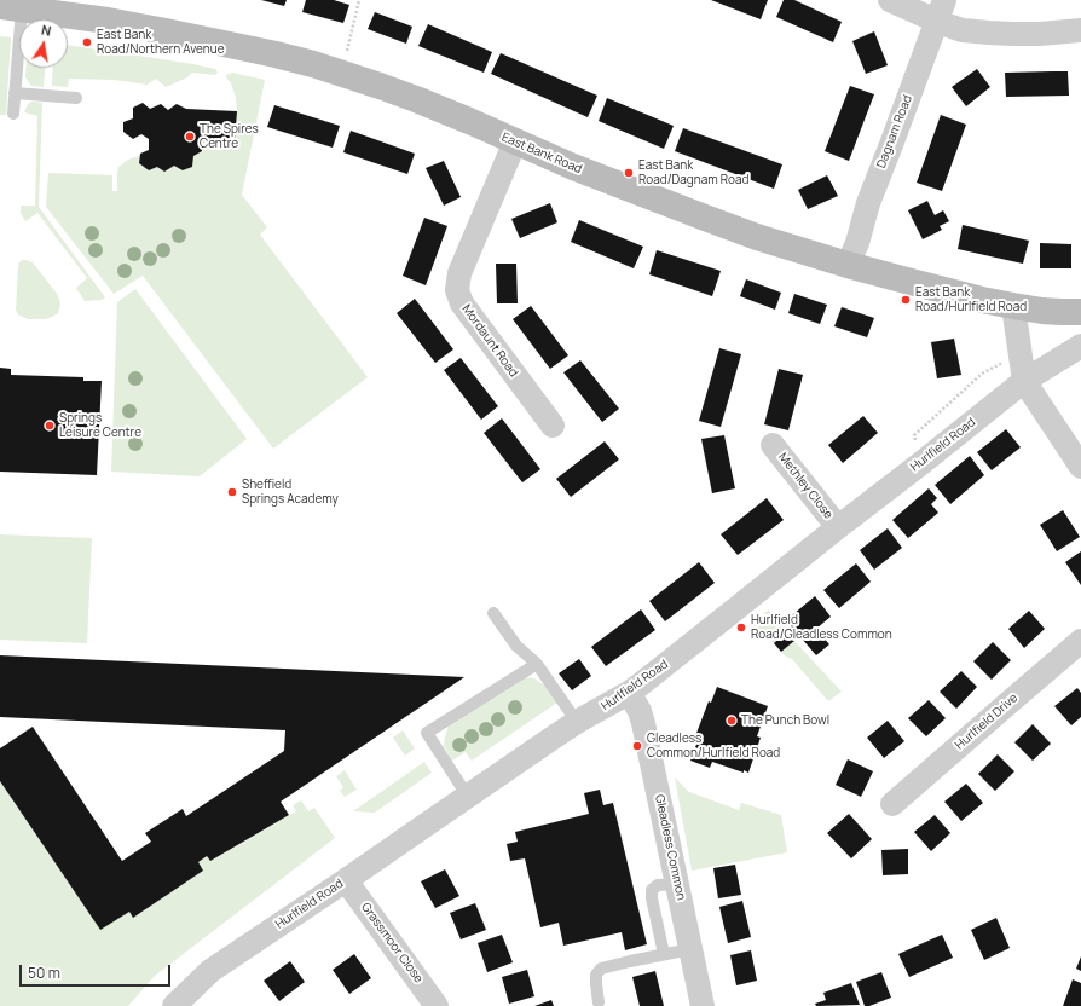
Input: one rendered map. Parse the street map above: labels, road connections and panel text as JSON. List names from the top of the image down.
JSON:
{
  "streets": {
    "street": [
      "Dagnam Road",
      "East Bank Road",
      "Mordaunt Road",
      "Hurlfield Road",
      "Methley Close",
      "Hurlfield Drive",
      "Gleadless Common",
      "Grassmoor Close"
    ]
  },
  "crossings": [
    ["Dagnam Road", "East Bank Road"],
    ["East Bank Road", "Mordaunt Road"],
    ["Hurlfield Road", "Methley Close"],
    ["Hurlfield Road", "Gleadless Common"],
    ["Hurlfield Road", "Grassmoor Close"]
  ],
  "places": [
    "East Bank Road/Northern Avenue",
    "The Spires Centre",
    "East Bank Road/Dagnam Road",
    "East Bank Road/Hurlfield Road",
    "Springs Leisure Centre",
    "Sheffield Springs Academy",
    "Hurlfield Road/Gleadless Common",
    "The Punch Bowl",
    "Gleadless Common/Hurlfield Road"
  ],
  "scale_bar": "50 m",
  "north": "top"
}
